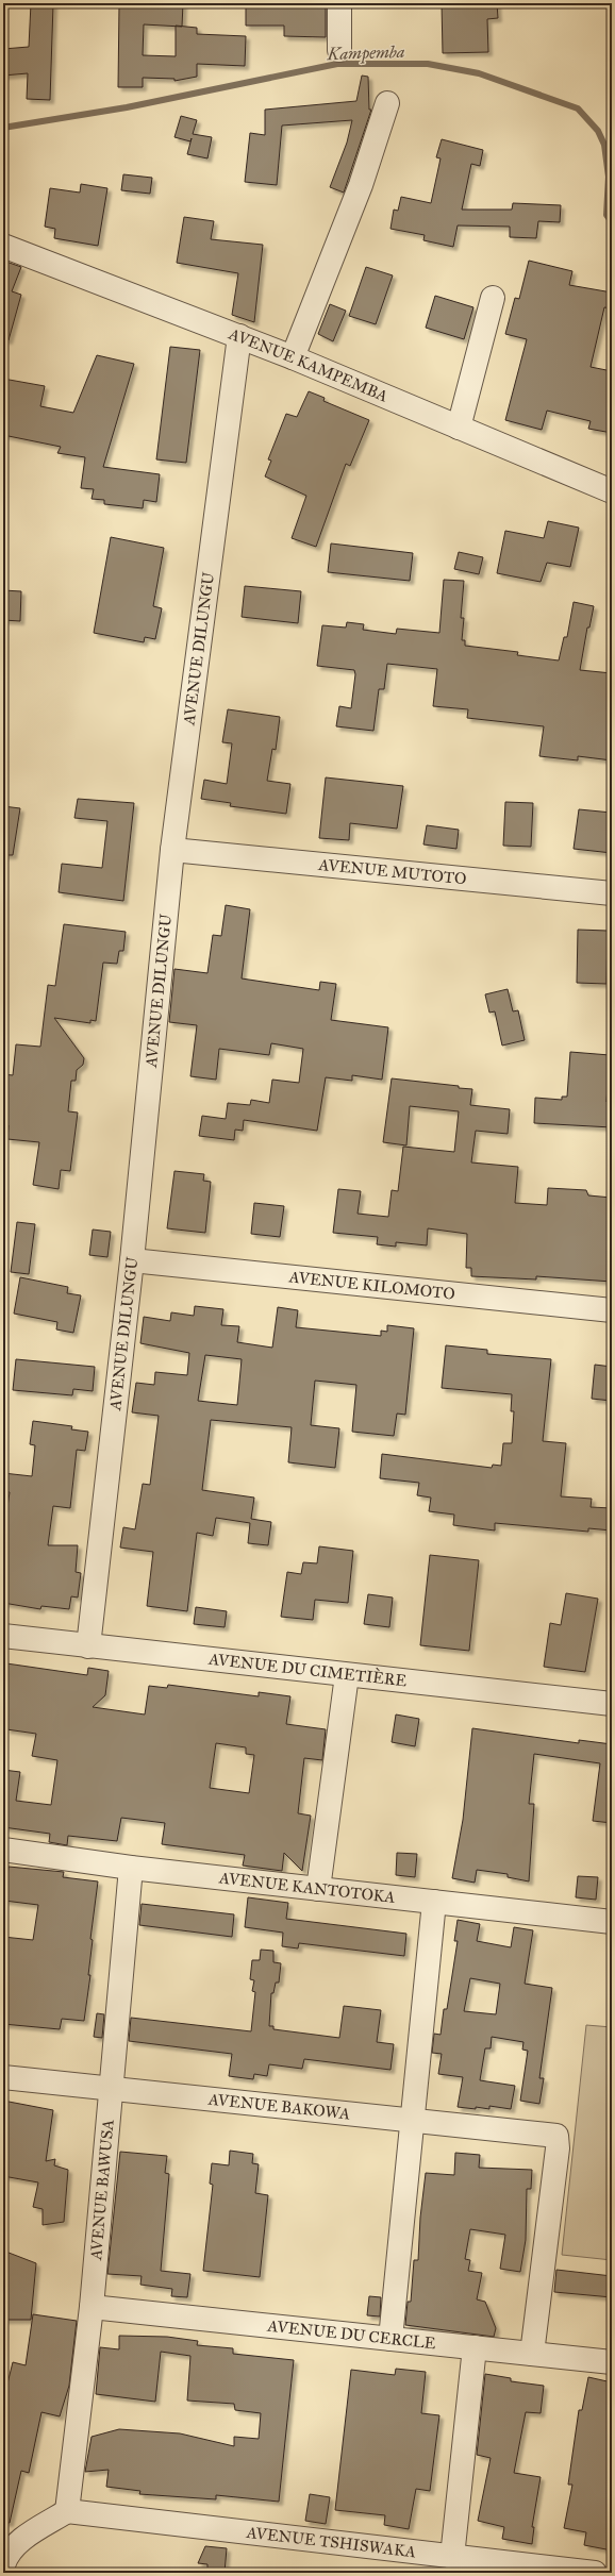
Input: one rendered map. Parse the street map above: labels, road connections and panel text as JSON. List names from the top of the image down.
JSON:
{
  "streets": {
    "street": [
      "AVENUE KAMPEMBA",
      "AVENUE DILUNGU",
      "AVENUE MUTOTO",
      "AVENUE KILOMOTO",
      "AVENUE DU CIMETIÈRE",
      "AVENUE KANTOTOKA",
      "AVENUE BAKOWA",
      "AVENUE BAWUSA",
      "AVENUE DU CERCLE",
      "AVENUE TSHISWAKA"
    ]
  },
  "crossings": [
    ["AVENUE KAMPEMBA", "AVENUE DILUNGU"],
    ["AVENUE DILUNGU", "AVENUE MUTOTO"],
    ["AVENUE DILUNGU", "AVENUE KILOMOTO"],
    ["AVENUE DILUNGU", "AVENUE DU CIMETIÈRE"],
    ["AVENUE KANTOTOKA", "AVENUE BAWUSA"],
    ["AVENUE BAKOWA", "AVENUE BAWUSA"],
    ["AVENUE BAKOWA", "AVENUE DU CERCLE"],
    ["AVENUE BAWUSA", "AVENUE DU CERCLE"],
    ["AVENUE BAWUSA", "AVENUE TSHISWAKA"]
  ],
  "water": ["Kampemba"]
}
